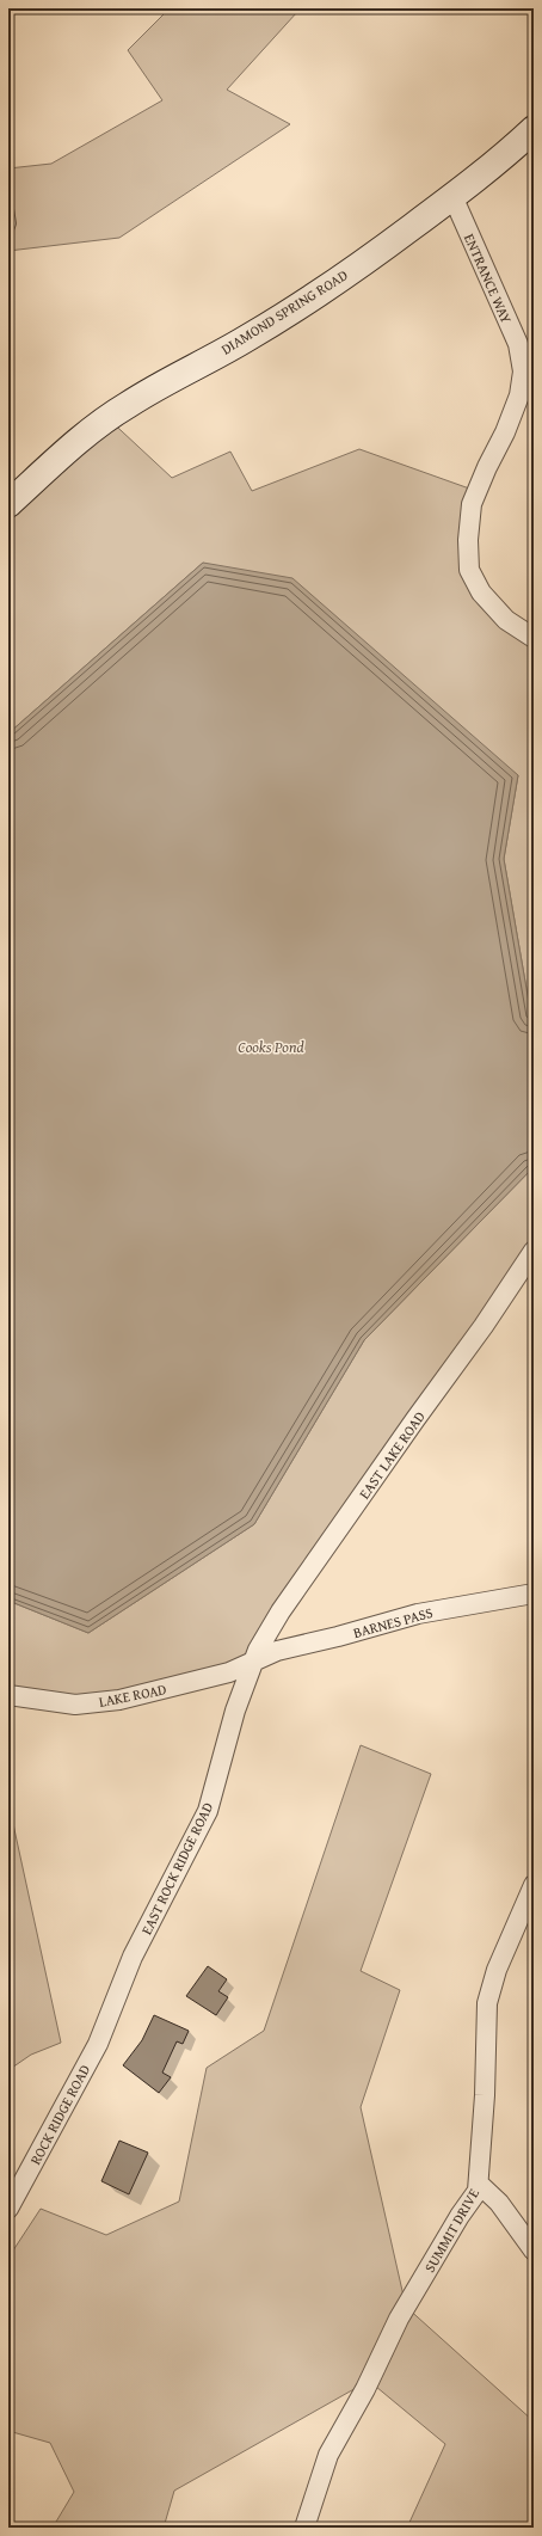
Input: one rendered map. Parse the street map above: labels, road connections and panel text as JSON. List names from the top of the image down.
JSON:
{
  "streets": {
    "street": [
      "ENTRANCE WAY",
      "DIAMOND SPRING ROAD",
      "EAST LAKE ROAD",
      "BARNES PASS",
      "LAKE ROAD",
      "EAST ROCK RIDGE ROAD",
      "ROCK RIDGE ROAD",
      "SUMMIT DRIVE"
    ]
  },
  "crossings": [
    ["ENTRANCE WAY", "DIAMOND SPRING ROAD"],
    ["EAST LAKE ROAD", "BARNES PASS"],
    ["EAST LAKE ROAD", "LAKE ROAD"],
    ["EAST LAKE ROAD", "EAST ROCK RIDGE ROAD"],
    ["BARNES PASS", "LAKE ROAD"],
    ["BARNES PASS", "EAST ROCK RIDGE ROAD"],
    ["LAKE ROAD", "EAST ROCK RIDGE ROAD"],
    ["EAST ROCK RIDGE ROAD", "ROCK RIDGE ROAD"]
  ],
  "water": ["Cooks Pond"]
}
